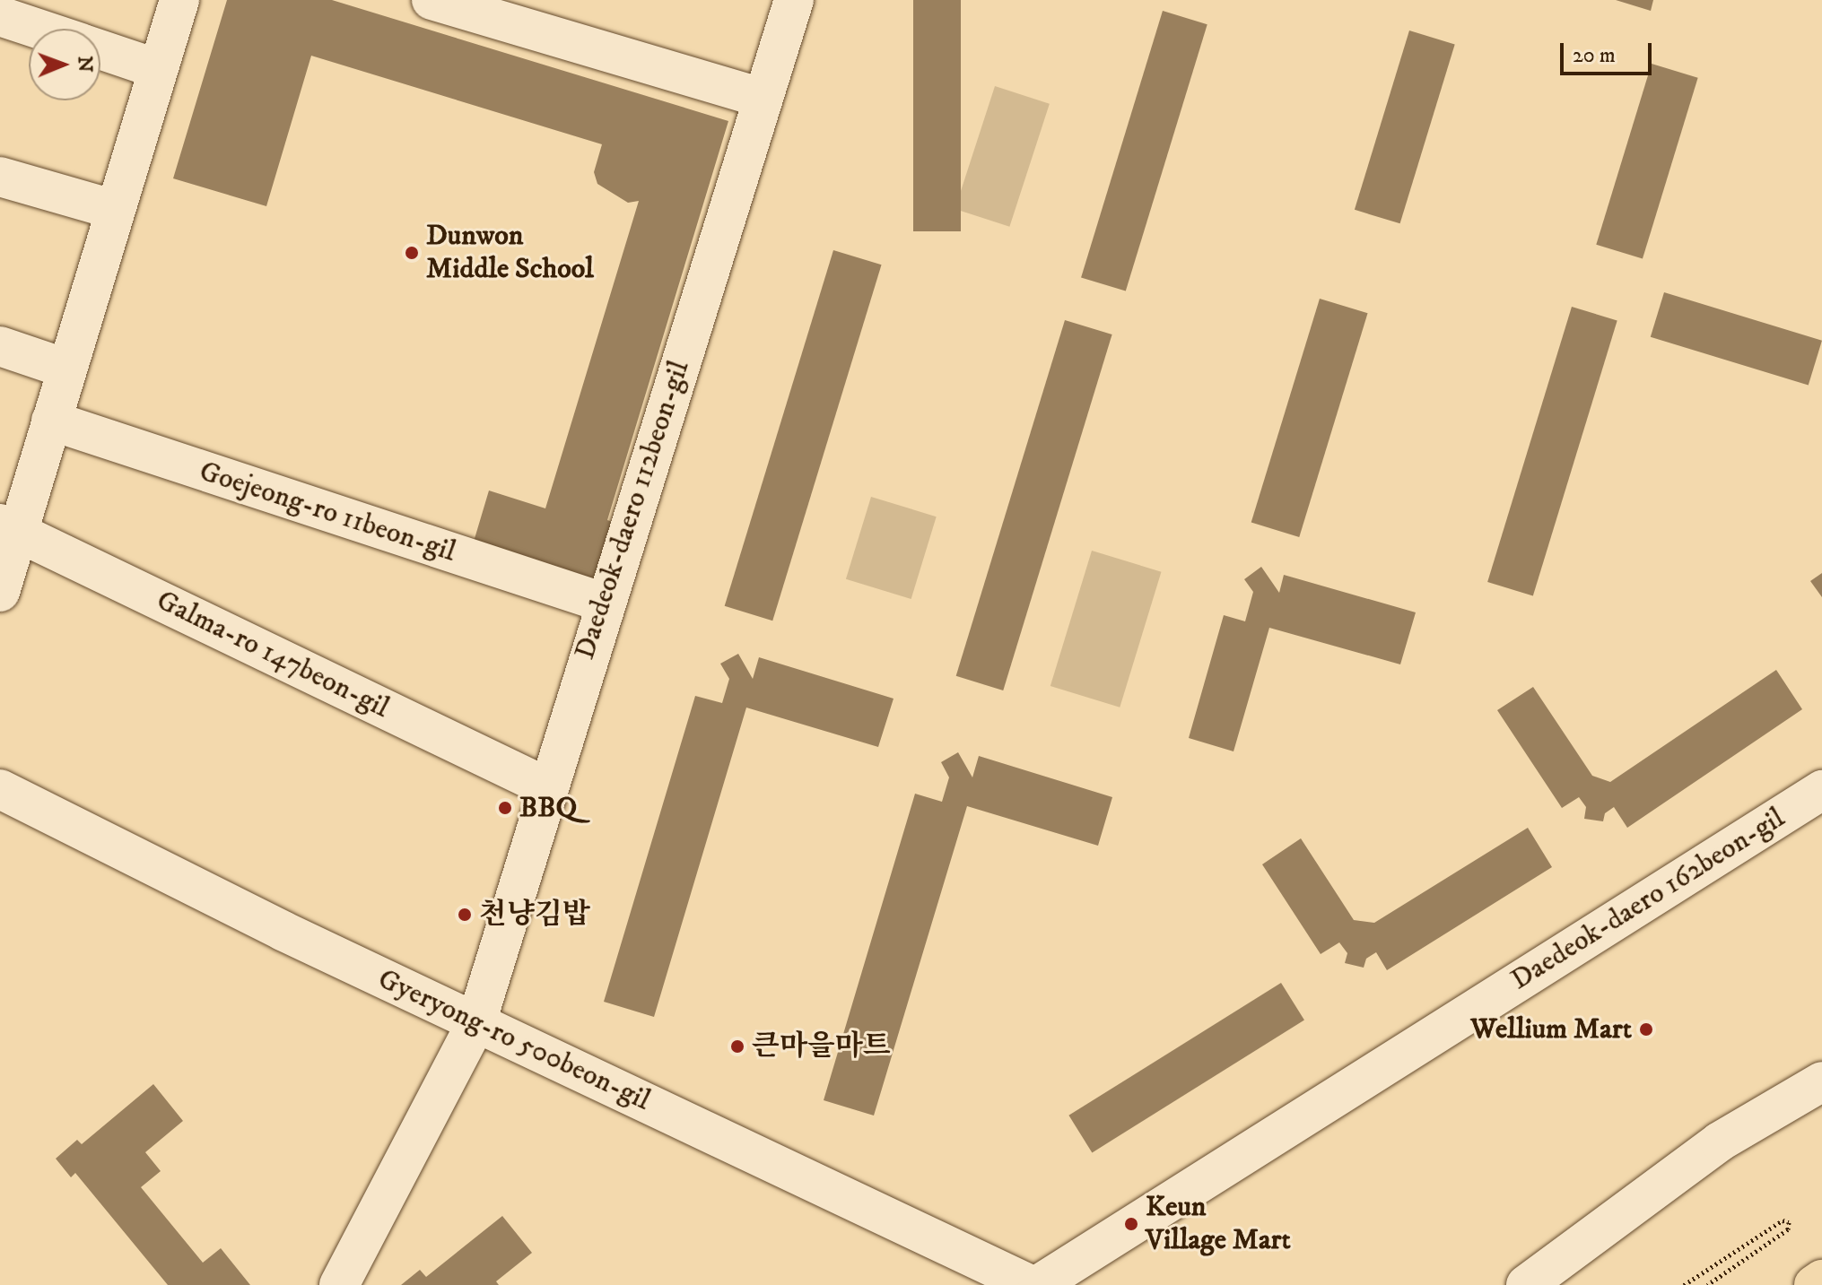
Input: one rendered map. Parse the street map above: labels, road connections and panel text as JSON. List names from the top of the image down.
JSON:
{
  "streets": {
    "street": [
      "Daedeok-daero 112beon-gil",
      "Goejeong-ro 11beon-gil",
      "Galma-ro 147beon-gil",
      "Daedeok-daero 162beon-gil",
      "Gyeryong-ro 500beon-gil"
    ]
  },
  "crossings": [
    ["Daedeok-daero 112beon-gil", "Goejeong-ro 11beon-gil"],
    ["Daedeok-daero 112beon-gil", "Galma-ro 147beon-gil"],
    ["Daedeok-daero 112beon-gil", "Gyeryong-ro 500beon-gil"]
  ],
  "places": [
    "Dunwon Middle School",
    "BBQ",
    "천냥김밥",
    "Wellium Mart",
    "큰마을마트",
    "Keun Village Mart"
  ],
  "scale_bar": "20 m",
  "north": "right"
}
